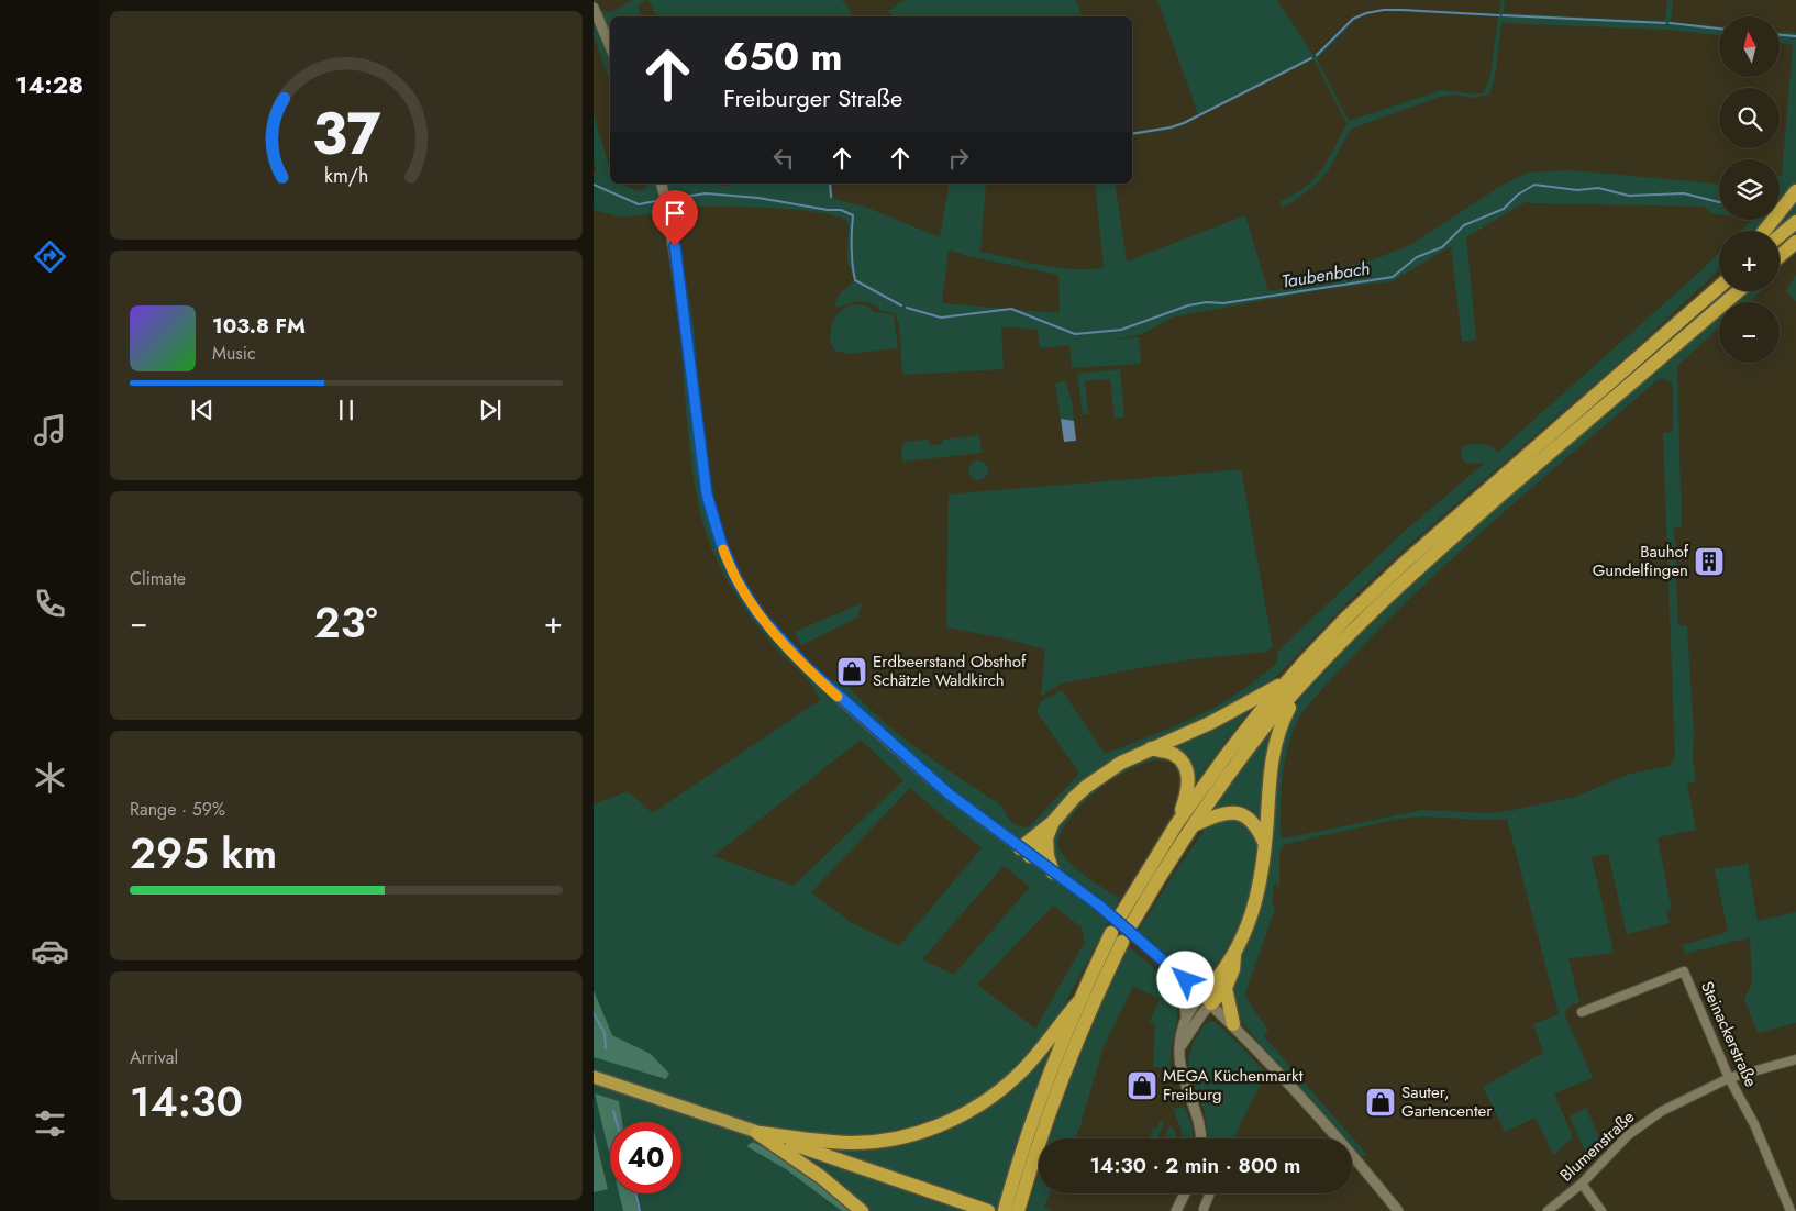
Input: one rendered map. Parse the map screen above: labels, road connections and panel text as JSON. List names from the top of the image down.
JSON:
{
  "streets": {
    "street": ["Steinackerstraße", "Blumenstraße"]
  },
  "crossings": [
    ["Steinackerstraße", "Blumenstraße"]
  ],
  "water": ["Taubenbach"],
  "places": {
    "building": ["Bauhof Gundelfingen"],
    "shop": ["Erdbeerstand Obsthof Schätzle Waldkirch", "MEGA Küchenmarkt Freiburg", "Sauter, Gartencenter"]
  },
  "north": "top",
  "page": {
    "tabs": "14:28",
    "map_buttons": ["+", "−"],
    "turn": ["650 m", "Freiburger Straße"],
    "song": ["103.8 FM", "Music"],
    "tile": [
      "Climate",
      ["Range · 59%", "295 km"],
      ["Arrival", "14:30"]
    ],
    "heat": ["−", "23°", "+"],
    "limit": "40",
    "trip": "14:30 · 2 min · 800 m",
    "gauge": ["37", "km/h"]
  }
}
